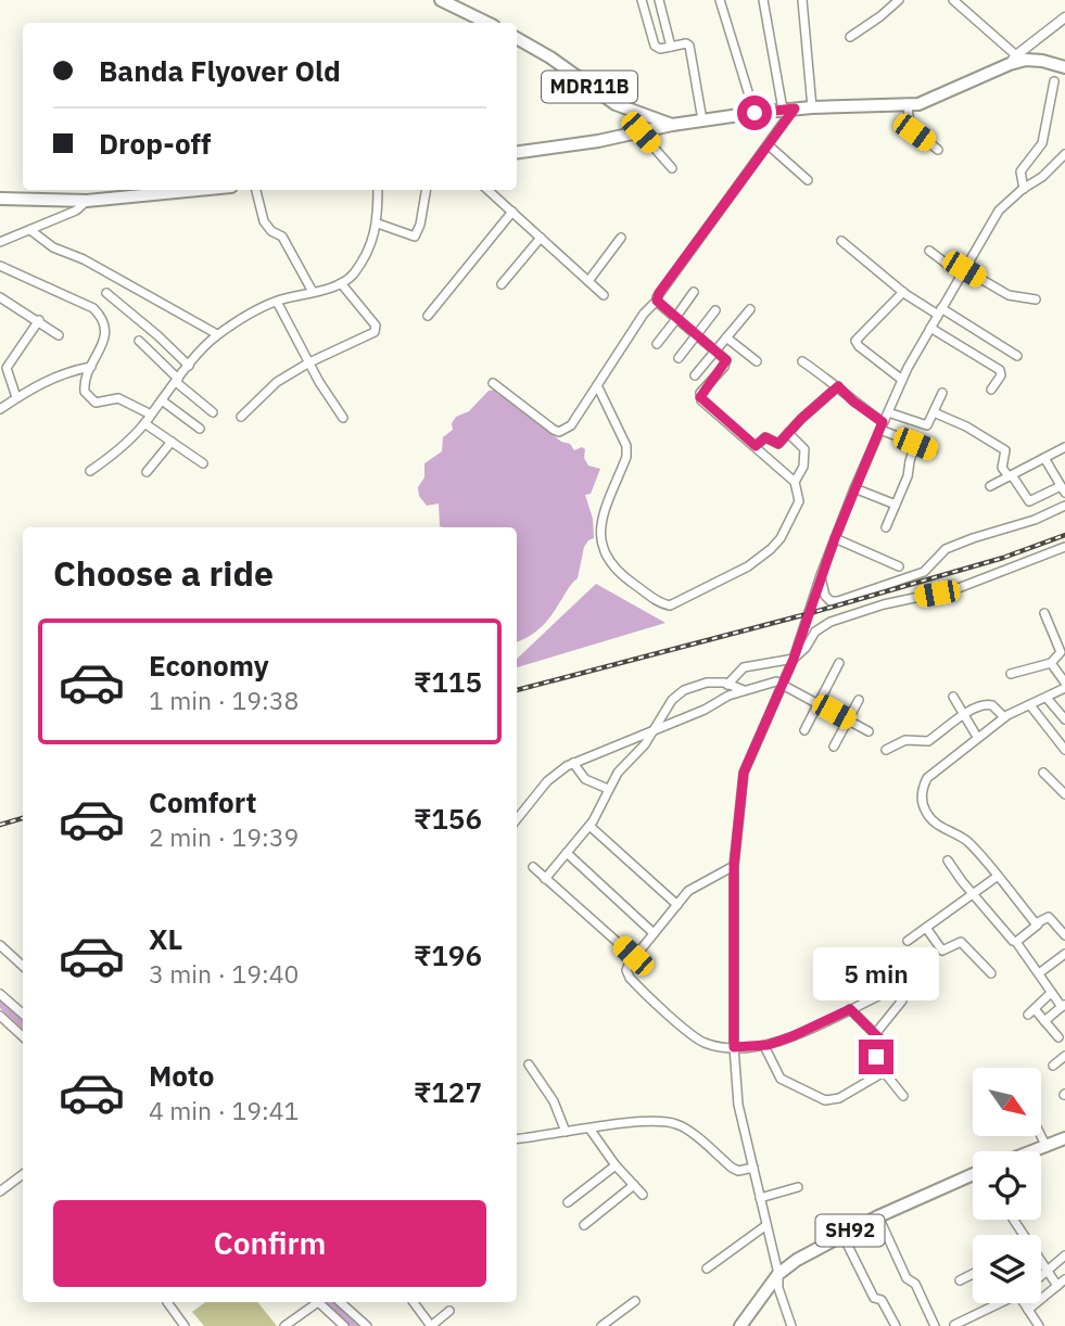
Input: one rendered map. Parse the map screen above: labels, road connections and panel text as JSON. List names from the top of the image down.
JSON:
{
  "streets": {
    "main road": ["MDR11B", "SH92"]
  },
  "north": "bottom right",
  "page": {
    "banner": ["Banda Flyover Old", "Drop-off"],
    "heading": "Choose a ride",
    "list": [
      {
        "name": "Economy",
        "note": "1 min · 19:38",
        "value": "₹115"
      },
      {
        "name": "Comfort",
        "note": "2 min · 19:39",
        "value": "₹156"
      },
      {
        "name": "XL",
        "note": "3 min · 19:40",
        "value": "₹196"
      },
      {
        "name": "Moto",
        "note": "4 min · 19:41",
        "value": "₹127"
      }
    ],
    "bubble": "5 min",
    "buttons": "Confirm"
  }
}
